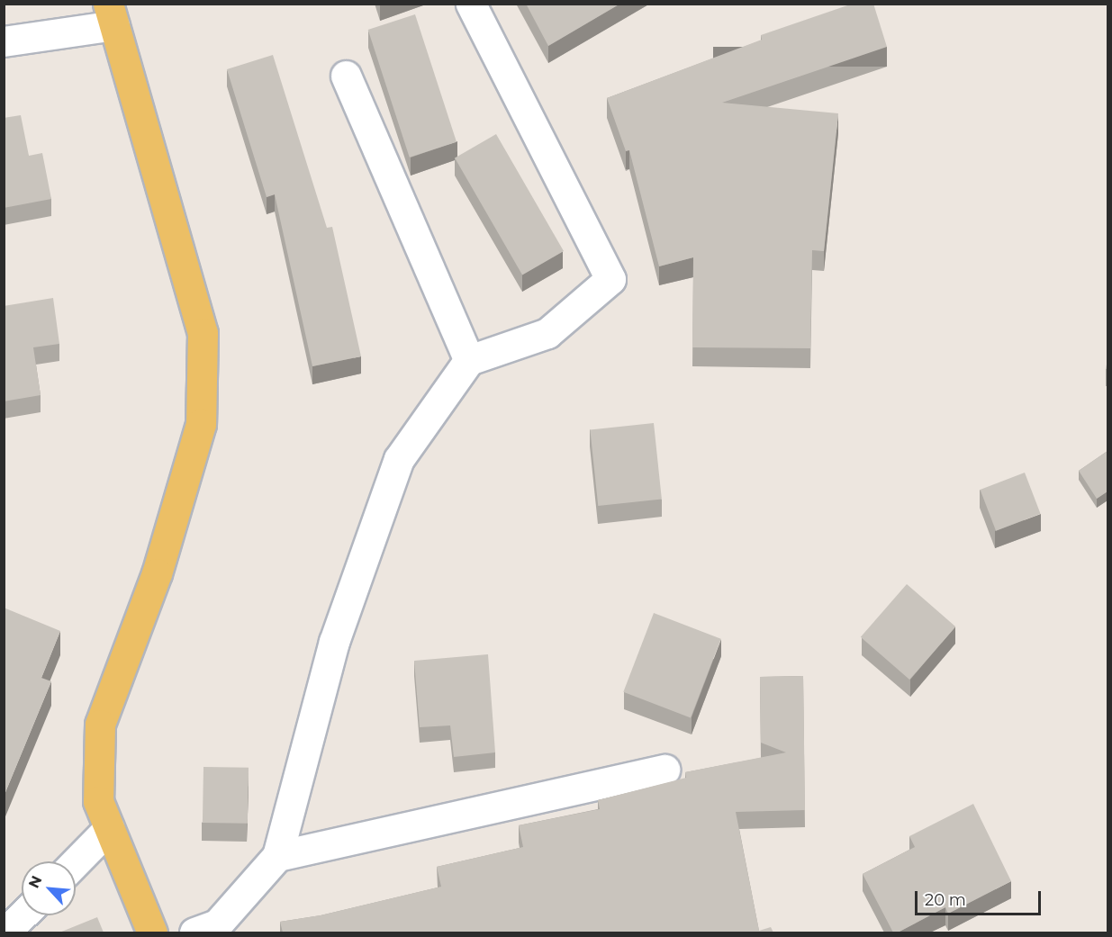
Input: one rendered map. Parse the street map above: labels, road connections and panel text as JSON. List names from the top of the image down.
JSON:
{
  "scale_bar": "20 m",
  "north": "top left"
}
